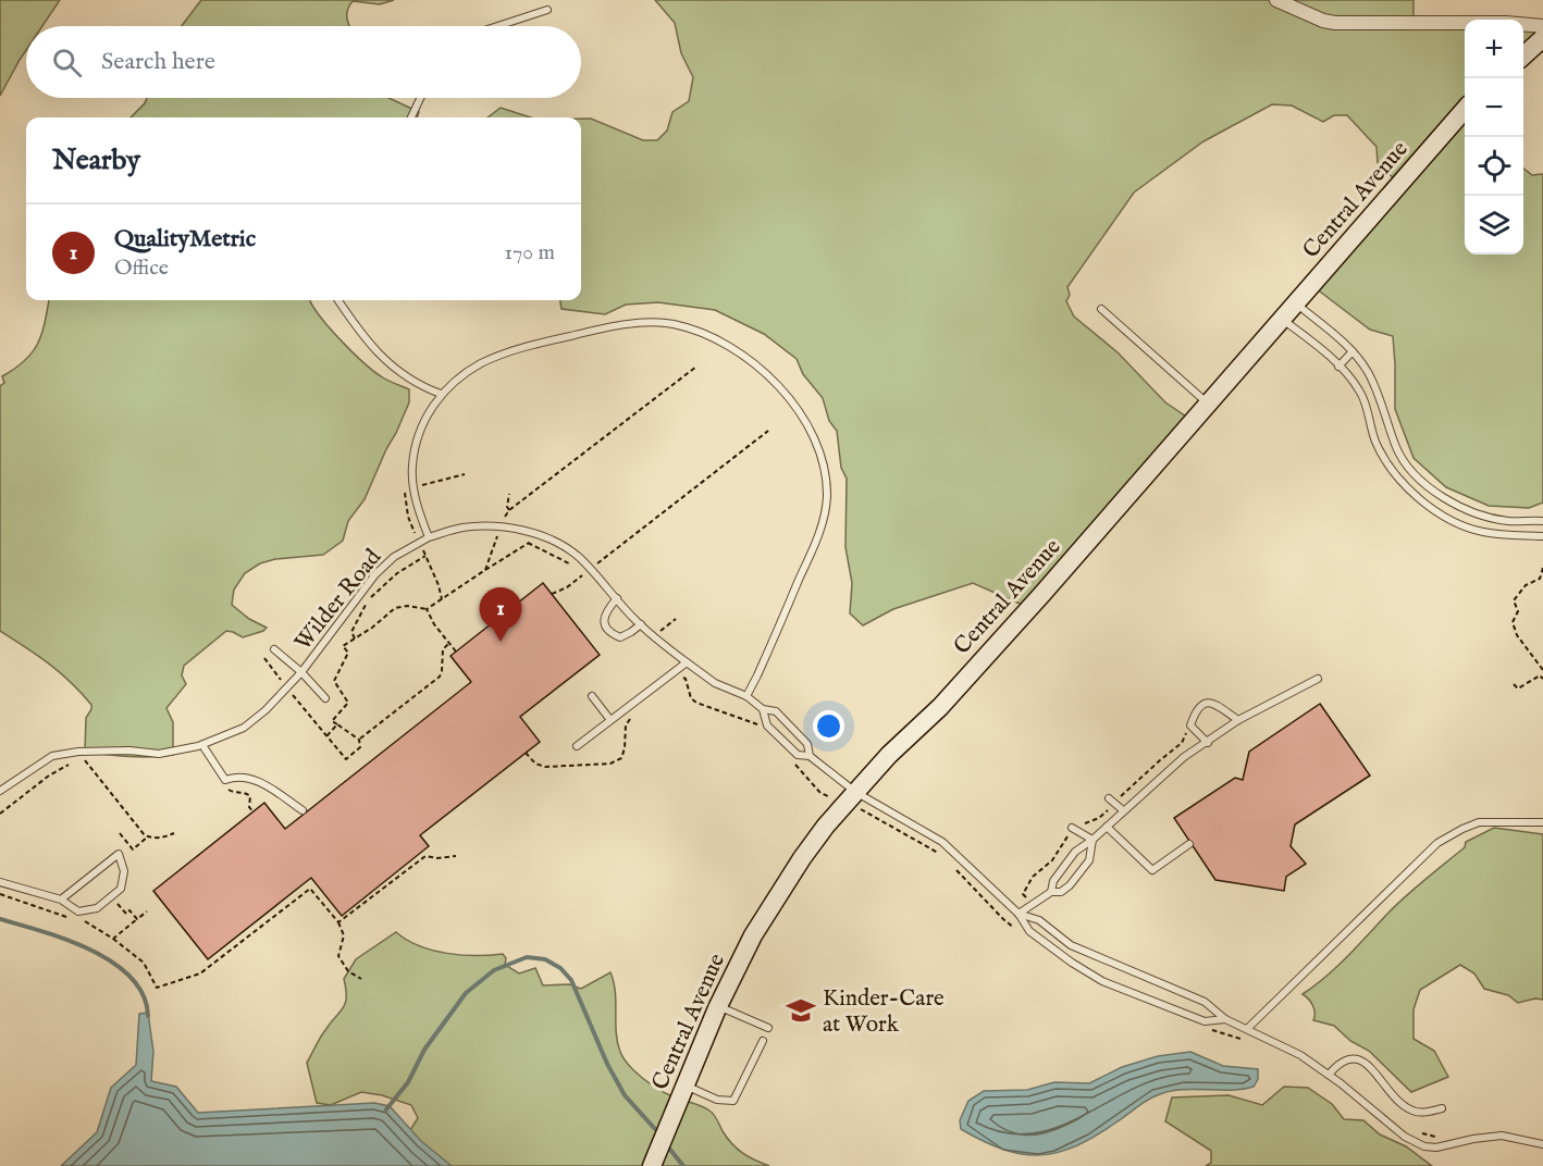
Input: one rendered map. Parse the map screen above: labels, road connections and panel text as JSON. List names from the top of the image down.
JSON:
{
  "streets": {
    "main road": ["Central Avenue"],
    "lane": ["Wilder Road"]
  },
  "places": {
    "school or university": ["Kinder-Care at Work"]
  },
  "page": {
    "map_buttons": ["+", "−"],
    "search": "Search here",
    "heading": "Nearby",
    "list": [
      {
        "mark": "1",
        "name": "QualityMetric",
        "note": "Office",
        "value": "170 m"
      }
    ],
    "pins": "1"
  }
}
